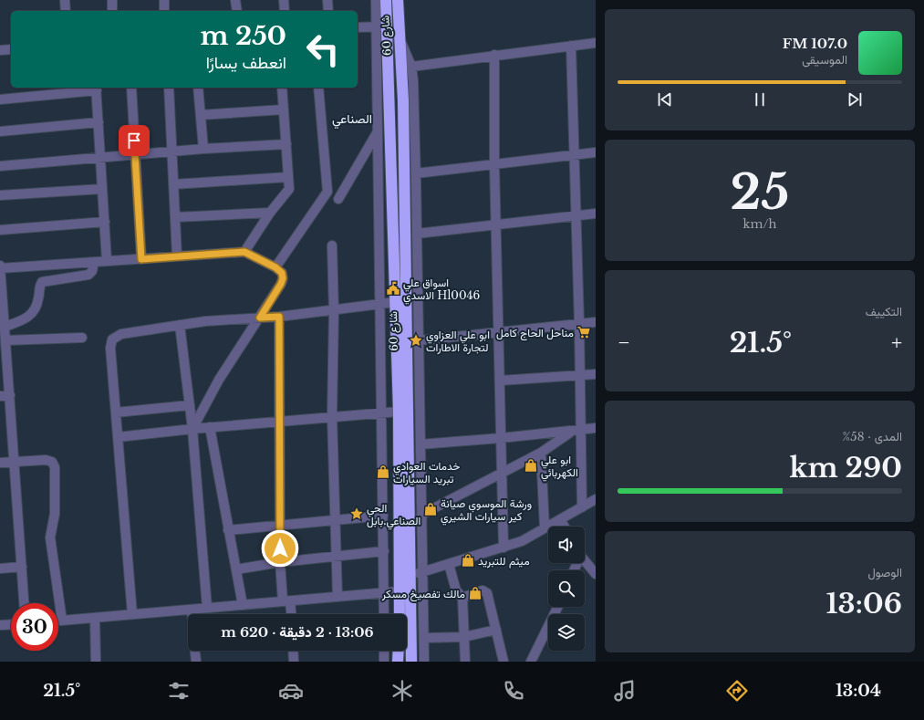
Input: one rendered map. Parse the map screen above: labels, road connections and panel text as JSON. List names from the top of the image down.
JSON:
{
  "streets": {
    "highway": ["شارع 60"]
  },
  "districts": ["الصناعي"],
  "places": {
    "public building": ["اسواق علي الاسدي Hl0046"],
    "supermarket": ["مناحل الحاج كامل"],
    "place": ["ابو علي العزاوي لتجارة الاطارات", "الحي الصناعي.بابل"],
    "shop": [
      "ابو علي الكهربائي",
      "خدمات العوادي تبريد السيارات",
      "ورشة الموسوي صيانة كير سيارات الشيري",
      "ميثم للتبريد",
      "مالك تفصيخ مسكر"
    ]
  },
  "page": {
    "turn": ["250 m", "انعطف يسارًا"],
    "song": ["107.0 FM", "الموسيقى"],
    "tile": [
      ["25", "km/h"],
      "التكييف",
      ["المدى · 58%", "290 km"],
      ["الوصول", "13:06"]
    ],
    "heat": ["−", "21.5°", "+"],
    "limit": "30",
    "trip": "13:06 · 2 دقيقة · 620 m",
    "tabs": ["13:04", "21.5°"]
  }
}
